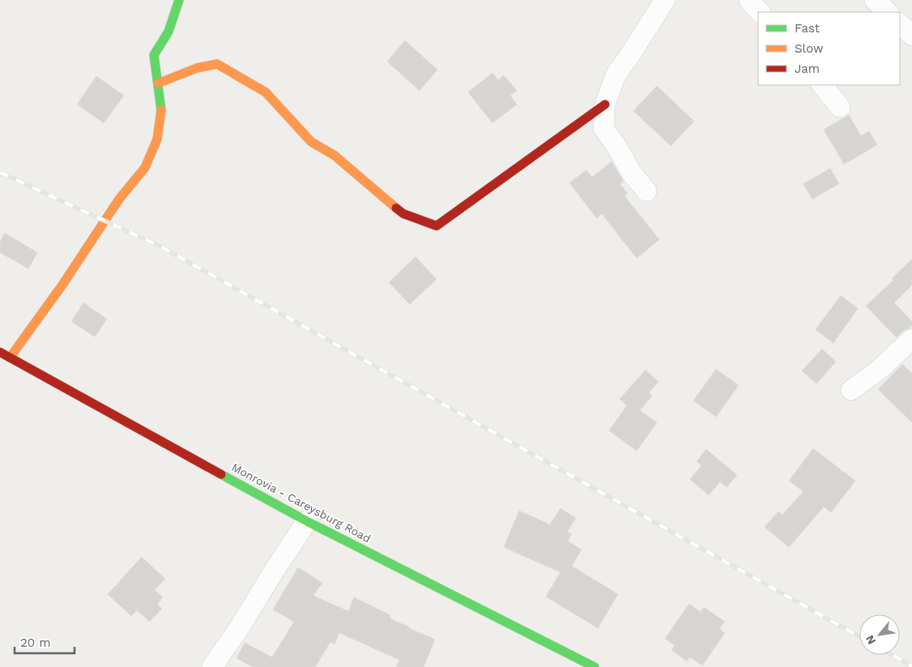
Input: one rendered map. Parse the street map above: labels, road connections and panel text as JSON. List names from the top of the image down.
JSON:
{
  "streets": {
    "street": ["Monrovia - Careysburg Road"]
  },
  "legend": ["Fast", "Slow", "Jam"],
  "scale_bar": "20 m",
  "north": "bottom left"
}
